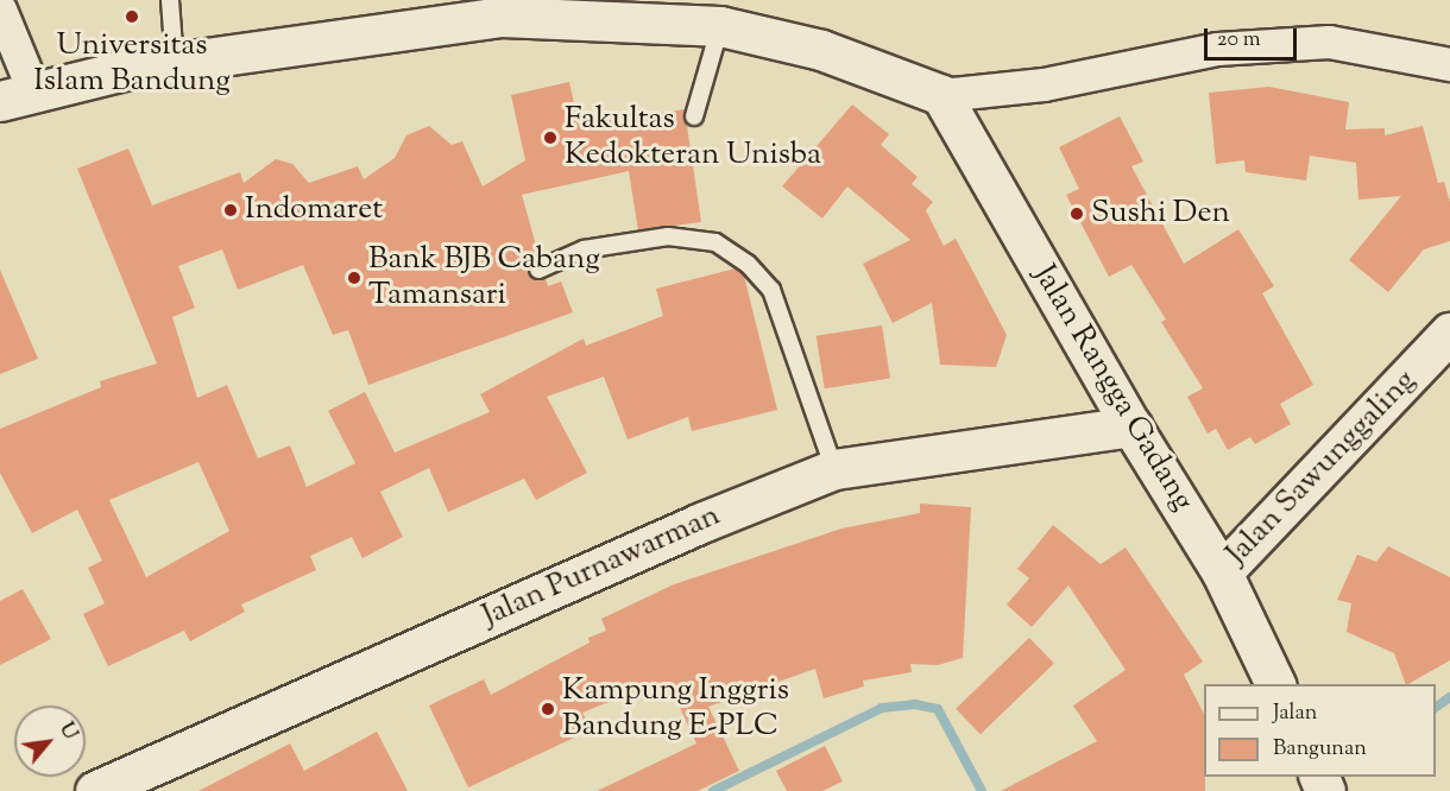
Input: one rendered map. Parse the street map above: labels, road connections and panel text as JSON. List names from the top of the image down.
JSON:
{
  "streets": {
    "street": ["Jalan Rangga Gadang", "Jalan Sawunggaling", "Jalan Purnawarman"]
  },
  "crossings": [
    ["Jalan Rangga Gadang", "Jalan Sawunggaling"],
    ["Jalan Rangga Gadang", "Jalan Purnawarman"]
  ],
  "places": [
    "Universitas Islam Bandung",
    "Fakultas Kedokteran Unisba",
    "Indomaret",
    "Sushi Den",
    "Bank BJB Cabang Tamansari",
    "Kampung Inggris Bandung E-PLC"
  ],
  "legend": ["Jalan", "Bangunan"],
  "scale_bar": "20 m",
  "north": "top right"
}
